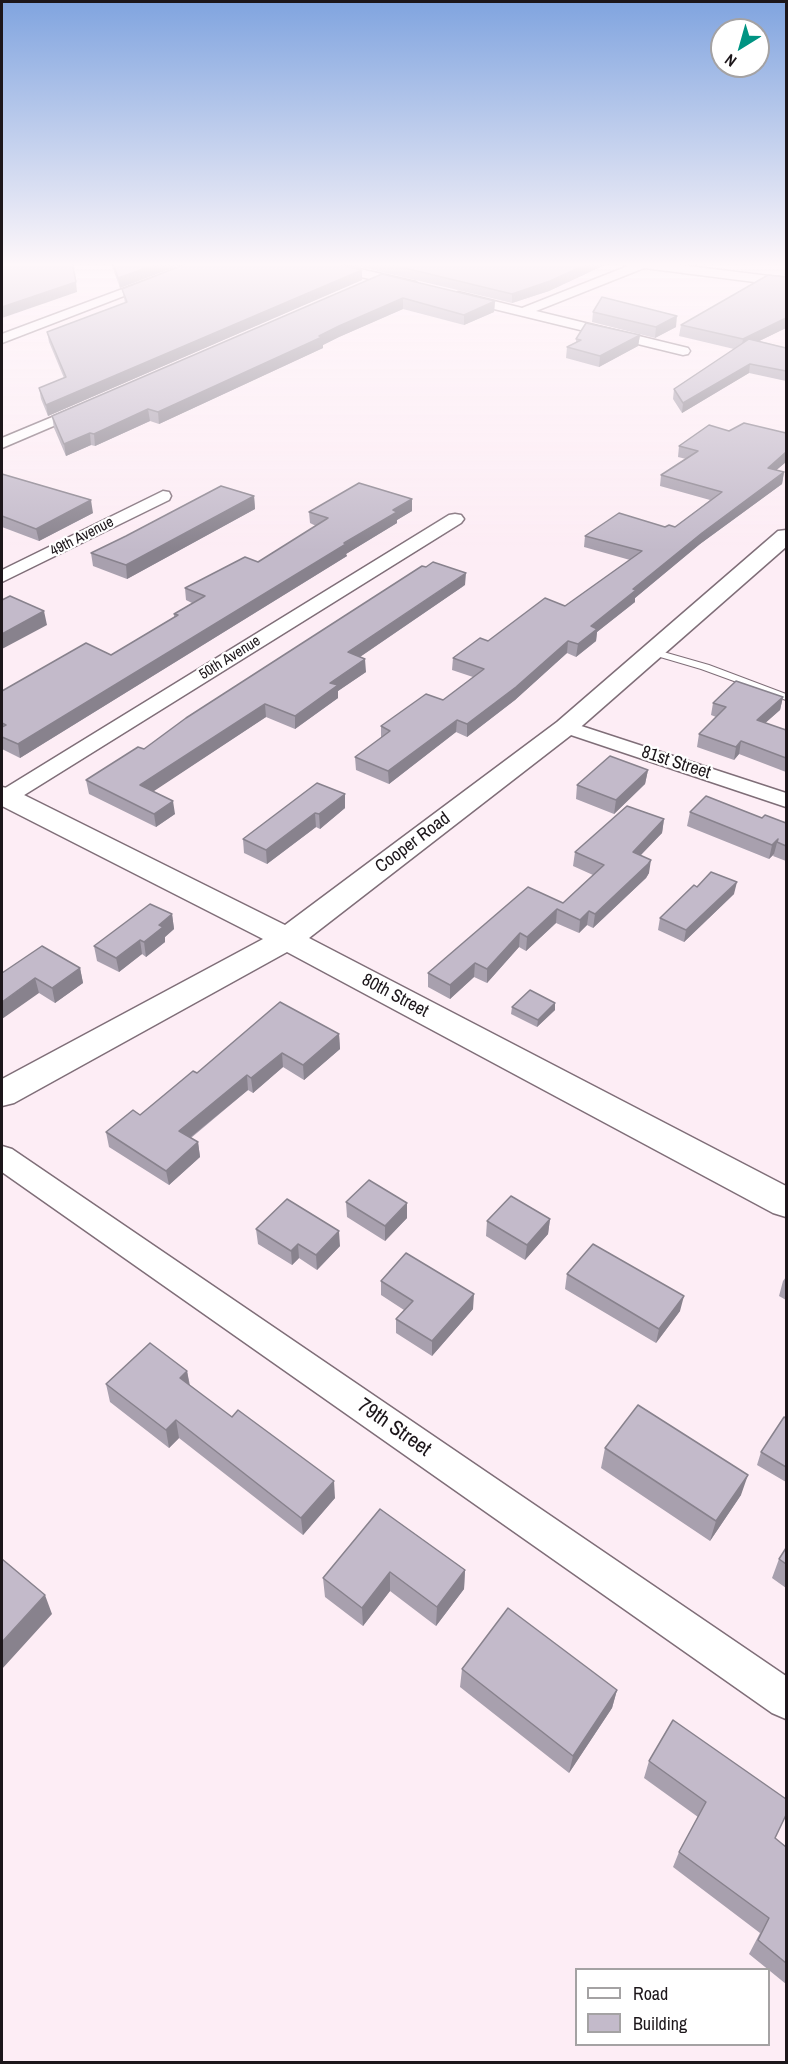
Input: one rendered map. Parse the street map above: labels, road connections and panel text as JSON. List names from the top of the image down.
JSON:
{
  "streets": {
    "street": [
      "49th Avenue",
      "50th Avenue",
      "81st Street",
      "Cooper Road",
      "80th Street",
      "79th Street"
    ]
  },
  "crossings": [
    ["50th Avenue", "80th Street"],
    ["81st Street", "Cooper Road"],
    ["Cooper Road", "80th Street"]
  ],
  "legend": ["Road", "Building"],
  "north": "bottom left"
}
